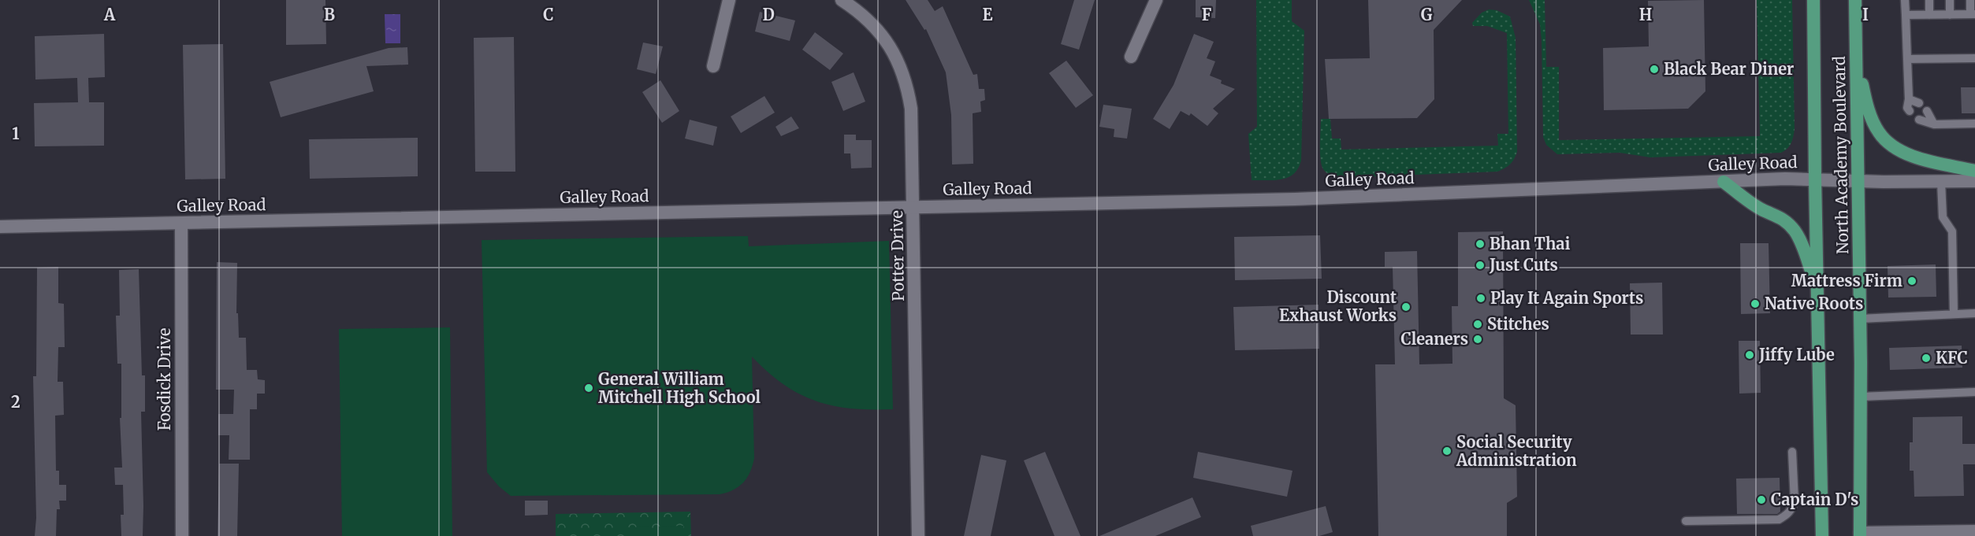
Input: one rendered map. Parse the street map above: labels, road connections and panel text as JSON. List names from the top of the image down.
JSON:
{
  "streets": {
    "highway": ["North Academy Boulevard"],
    "main road": ["Galley Road", "Potter Drive", "Fosdick Drive"]
  },
  "crossings": [
    ["North Academy Boulevard", "Galley Road"],
    ["Galley Road", "Potter Drive"],
    ["Galley Road", "Fosdick Drive"]
  ],
  "places": [
    "Black Bear Diner",
    "Bhan Thai",
    "Just Cuts",
    "Mattress Firm",
    "Play It Again Sports",
    "Native Roots",
    "Discount Exhaust Works",
    "Stitches",
    "Cleaners",
    "Jiffy Lube",
    "KFC",
    "General William Mitchell High School",
    "Social Security Administration",
    "Captain D's"
  ],
  "grid": {
    "columns": [
      "A",
      "B",
      "C",
      "D",
      "E",
      "F",
      "G",
      "H",
      "I"
    ],
    "rows": ["1", "2"]
  }
}
